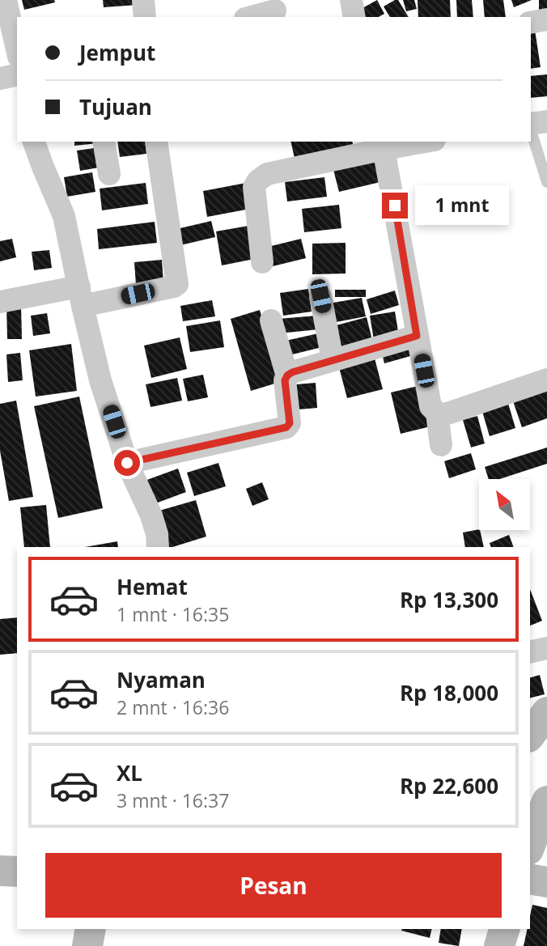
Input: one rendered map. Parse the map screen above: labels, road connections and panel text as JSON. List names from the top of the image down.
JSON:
{
  "north": "top left",
  "page": {
    "banner": ["Jemput", "Tujuan"],
    "bubble": "1 mnt",
    "list": [
      {
        "name": "Hemat",
        "note": "1 mnt · 16:35",
        "value": "Rp 13,300"
      },
      {
        "name": "Nyaman",
        "note": "2 mnt · 16:36",
        "value": "Rp 18,000"
      },
      {
        "name": "XL",
        "note": "3 mnt · 16:37",
        "value": "Rp 22,600"
      }
    ],
    "buttons": "Pesan"
  }
}
